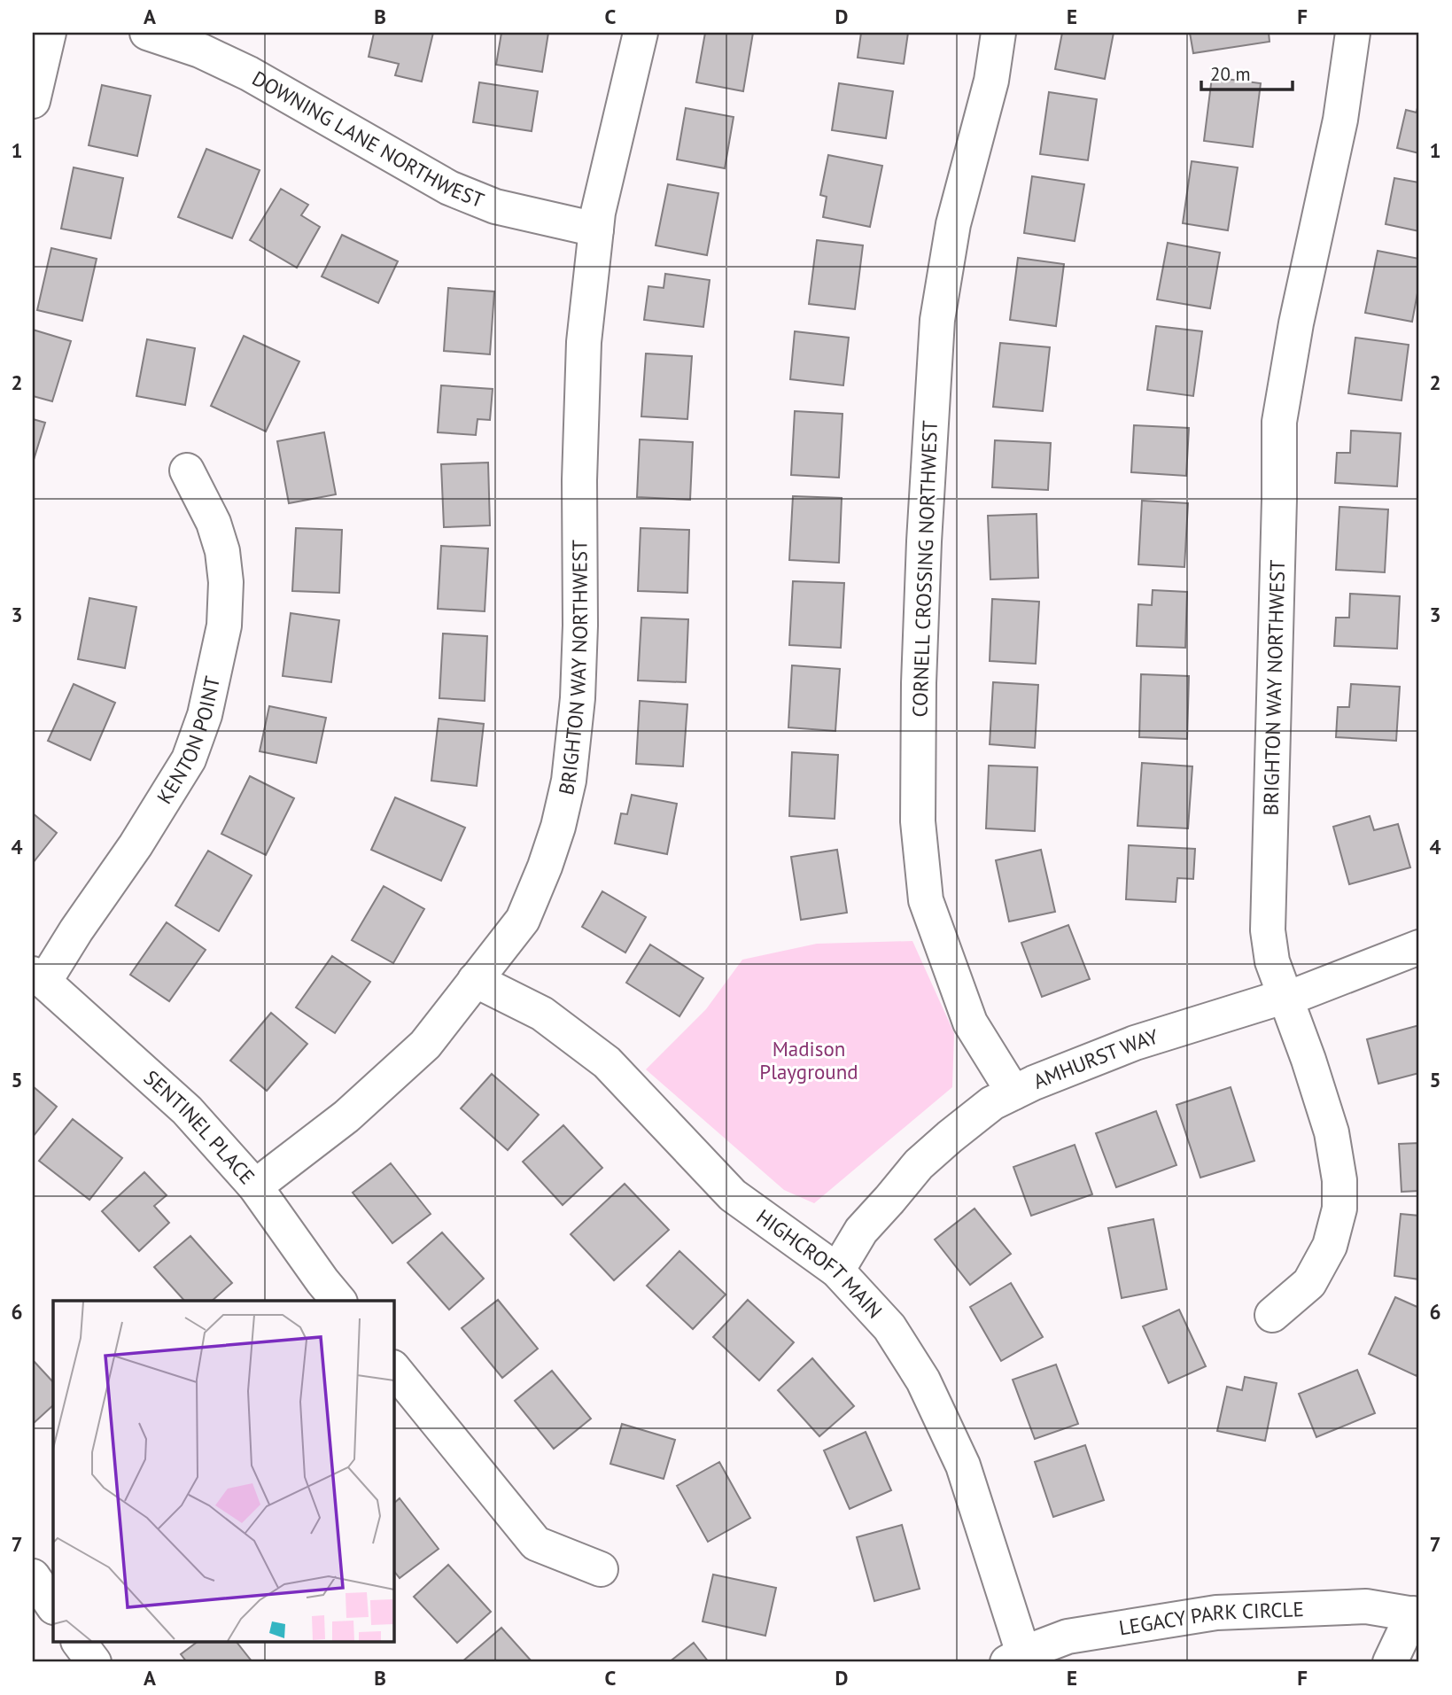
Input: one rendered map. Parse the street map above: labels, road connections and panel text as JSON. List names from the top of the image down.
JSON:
{
  "streets": {
    "street": [
      "DOWNING LANE NORTHWEST",
      "CORNELL CROSSING NORTHWEST",
      "BRIGHTON WAY NORTHWEST",
      "KENTON POINT",
      "AMHURST WAY",
      "SENTINEL PLACE",
      "HIGHCROFT MAIN",
      "LEGACY PARK CIRCLE"
    ]
  },
  "crossings": [
    ["DOWNING LANE NORTHWEST", "BRIGHTON WAY NORTHWEST"],
    ["CORNELL CROSSING NORTHWEST", "AMHURST WAY"],
    ["BRIGHTON WAY NORTHWEST", "AMHURST WAY"],
    ["BRIGHTON WAY NORTHWEST", "SENTINEL PLACE"],
    ["BRIGHTON WAY NORTHWEST", "HIGHCROFT MAIN"],
    ["KENTON POINT", "SENTINEL PLACE"],
    ["AMHURST WAY", "HIGHCROFT MAIN"],
    ["HIGHCROFT MAIN", "LEGACY PARK CIRCLE"]
  ],
  "parks": ["Madison Playground"],
  "scale_bar": "20 m",
  "grid": {
    "columns": [
      "A",
      "B",
      "C",
      "D",
      "E",
      "F"
    ],
    "rows": [
      "1",
      "2",
      "3",
      "4",
      "5",
      "6",
      "7"
    ]
  }
}
